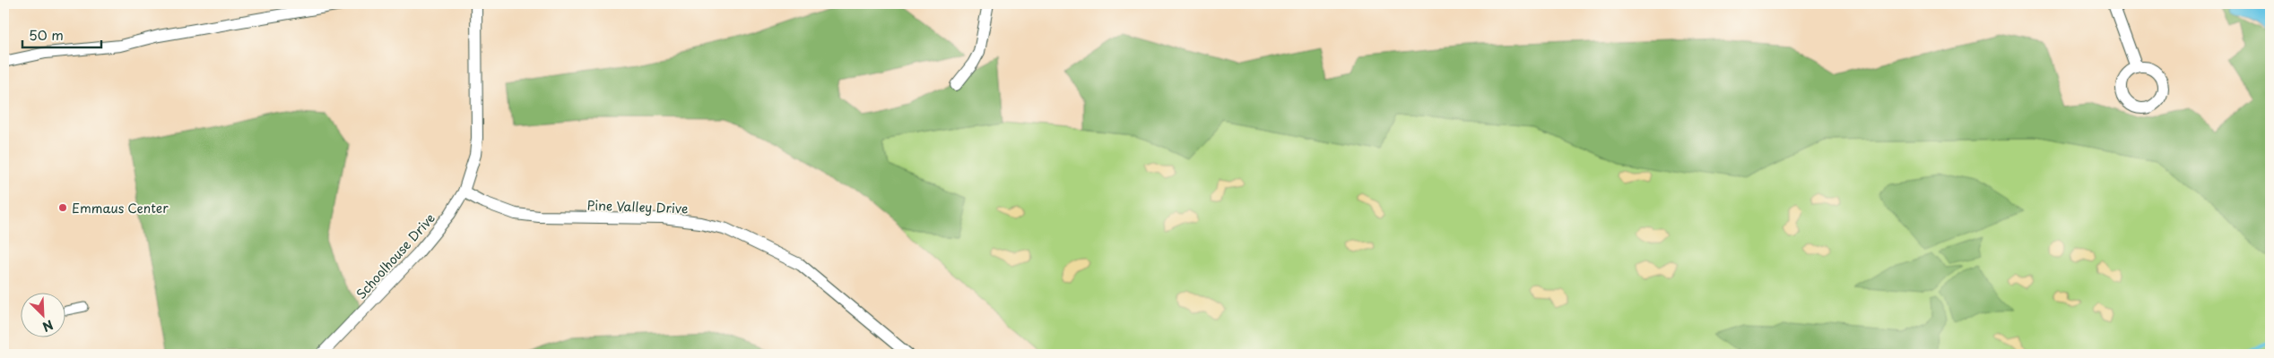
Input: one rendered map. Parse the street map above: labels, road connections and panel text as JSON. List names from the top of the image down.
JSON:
{
  "streets": {
    "street": ["Pine Valley Drive", "Schoolhouse Drive"]
  },
  "crossings": [
    ["Pine Valley Drive", "Schoolhouse Drive"]
  ],
  "places": ["Emmaus Center"],
  "scale_bar": "50 m",
  "north": "bottom right"
}
